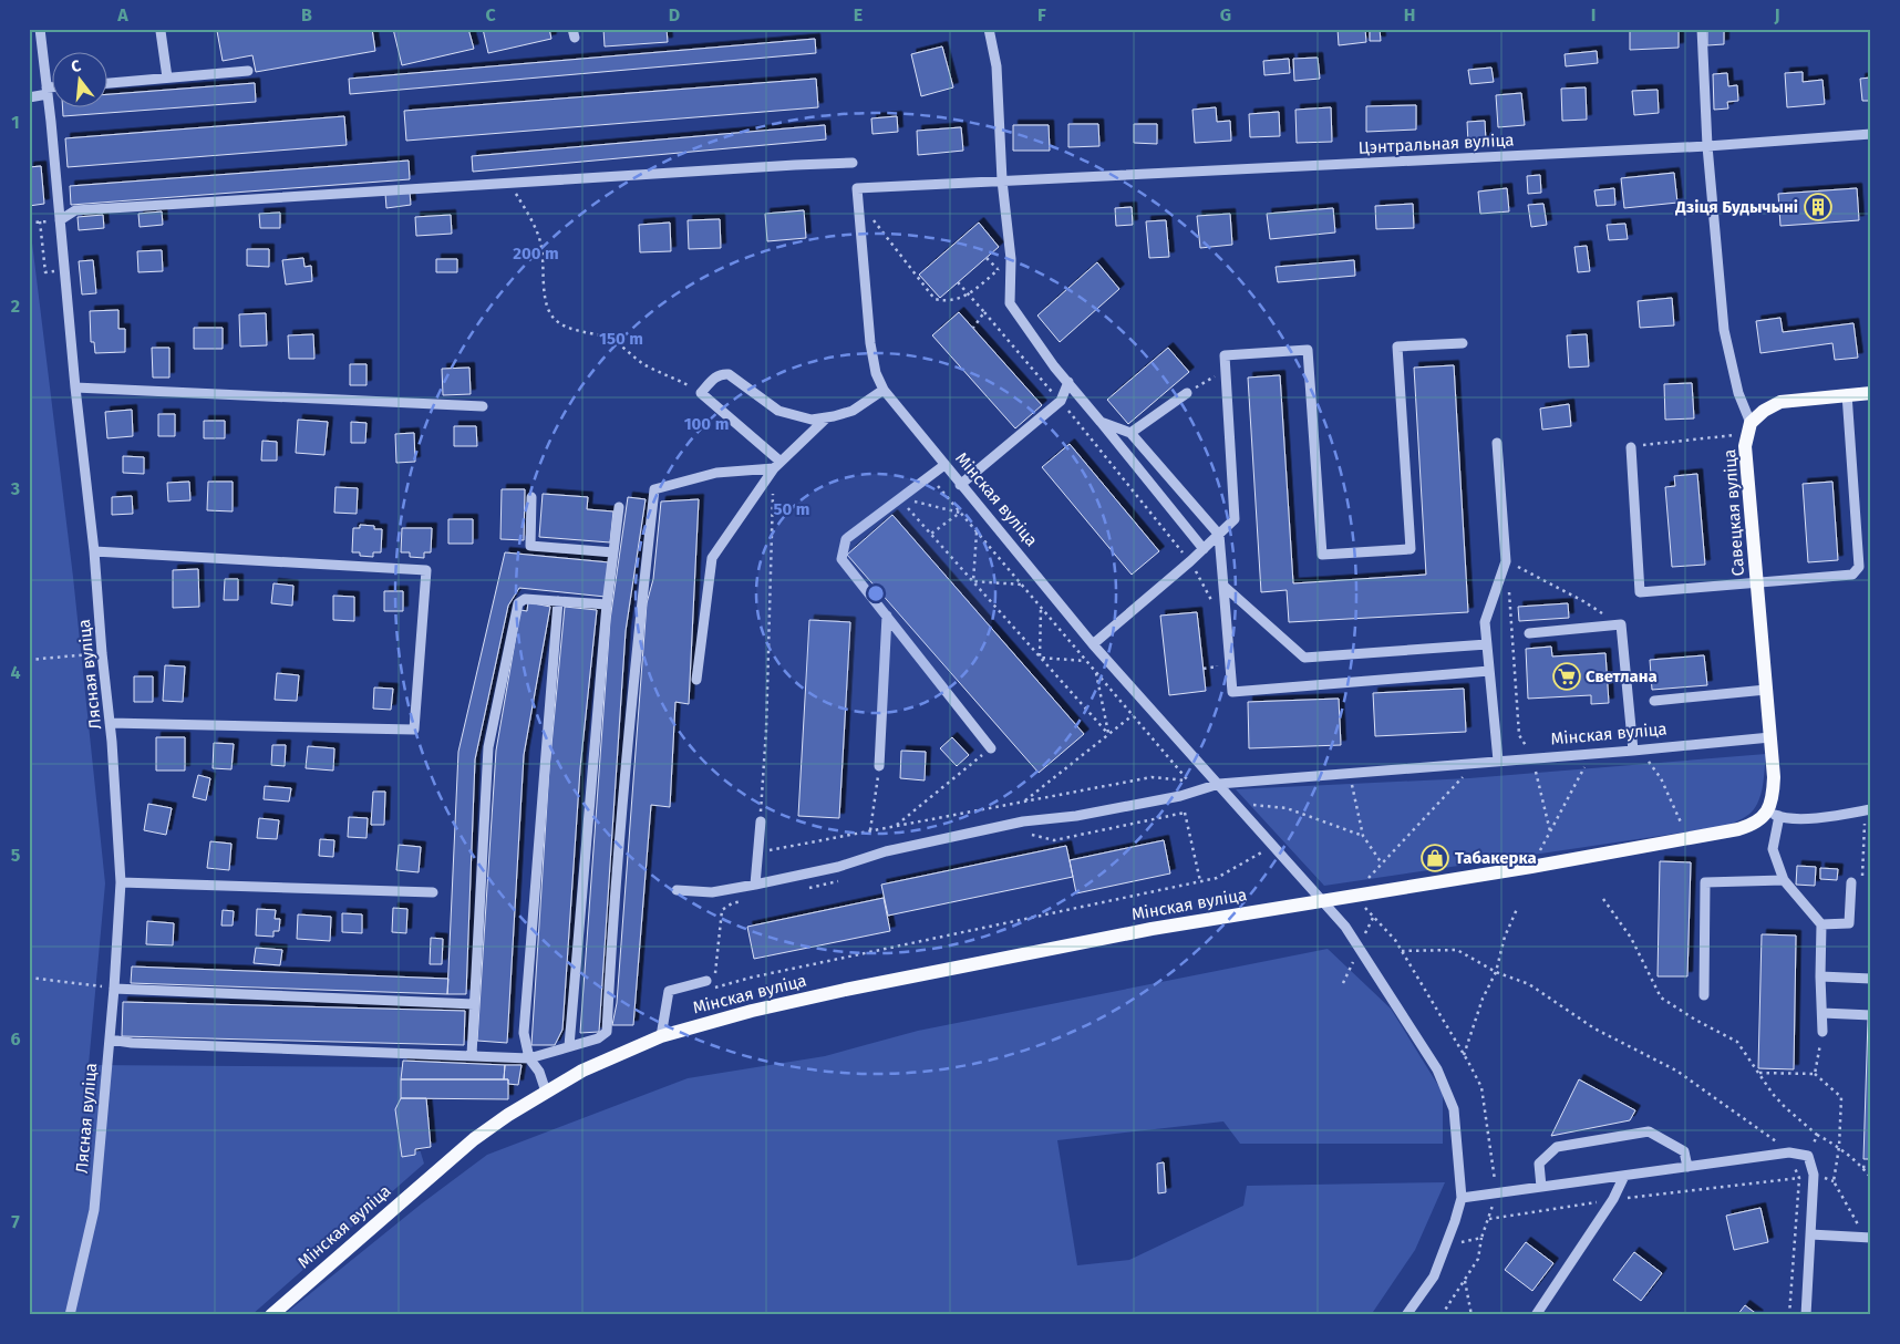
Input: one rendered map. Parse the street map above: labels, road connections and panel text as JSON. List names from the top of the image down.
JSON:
{
  "streets": {
    "main road": ["Мінская вуліца", "Савецкая вуліца"],
    "street": ["Цэнтральная вуліца", "Лясная вуліца"]
  },
  "crossings": [
    ["Цэнтральная вуліца", "Мінская вуліца"],
    ["Цэнтральная вуліца", "Савецкая вуліца"],
    ["Мінская вуліца", "Савецкая вуліца"]
  ],
  "places": {
    "building": ["Дзіця Будычыні"],
    "supermarket": ["Светлана"],
    "shop": ["Табакерка"]
  },
  "north": "top",
  "grid": {
    "columns": [
      "A",
      "B",
      "C",
      "D",
      "E",
      "F",
      "G",
      "H",
      "I",
      "J"
    ],
    "rows": [
      "1",
      "2",
      "3",
      "4",
      "5",
      "6",
      "7"
    ]
  },
  "rings": [
    "200 m",
    "150 m",
    "100 m",
    "50 m"
  ]
}
